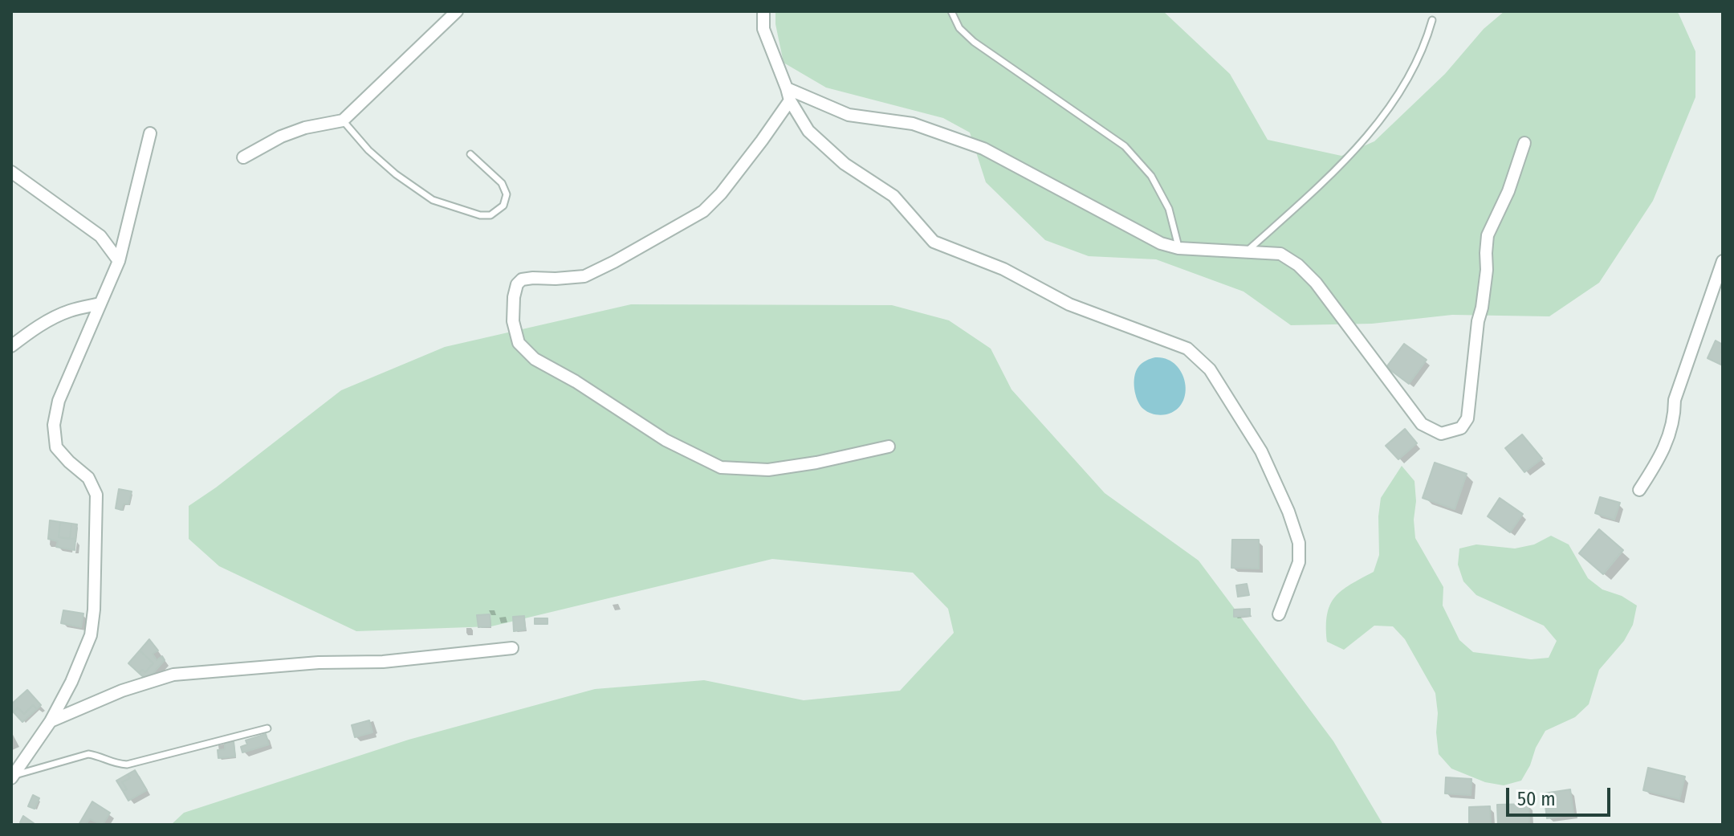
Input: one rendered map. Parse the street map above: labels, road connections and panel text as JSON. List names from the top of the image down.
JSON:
{
  "scale_bar": "50 m"
}
